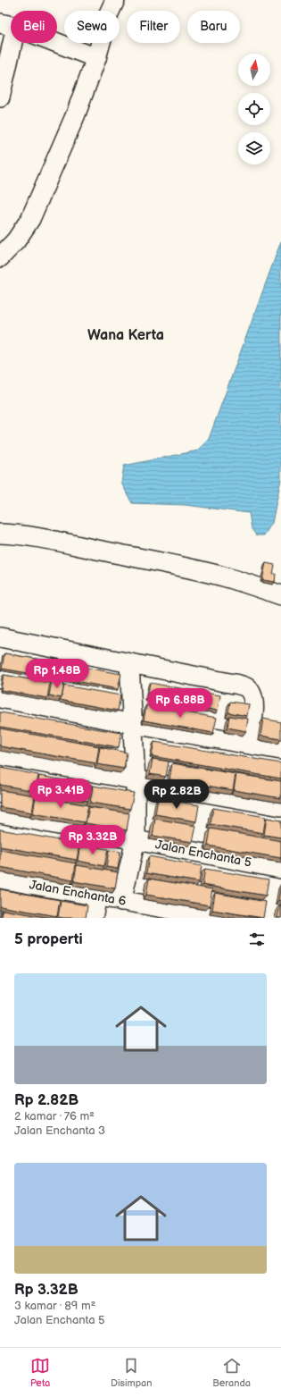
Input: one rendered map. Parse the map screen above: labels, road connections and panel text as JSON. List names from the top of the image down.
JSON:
{
  "streets": {
    "street": ["Jalan Enchanta 5", "Jalan Enchanta 6"]
  },
  "districts": ["Wana Kerta"],
  "north": "top",
  "page": {
    "chip": [
      "Beli",
      "Sewa",
      "Filter",
      "Baru"
    ],
    "price": [
      "Rp 1.48B",
      "Rp 6.88B",
      "Rp 3.41B",
      "Rp 2.82B",
      "Rp 3.32B"
    ],
    "heading": "5 properti",
    "list": [
      {
        "name": "Rp 2.82B",
        "note": "2 kamar · 76 m² · Jalan Enchanta 3"
      },
      {
        "name": "Rp 3.32B",
        "note": "3 kamar · 89 m² · Jalan Enchanta 5"
      }
    ],
    "tabs": ["Peta", "Disimpan", "Beranda"]
  }
}
